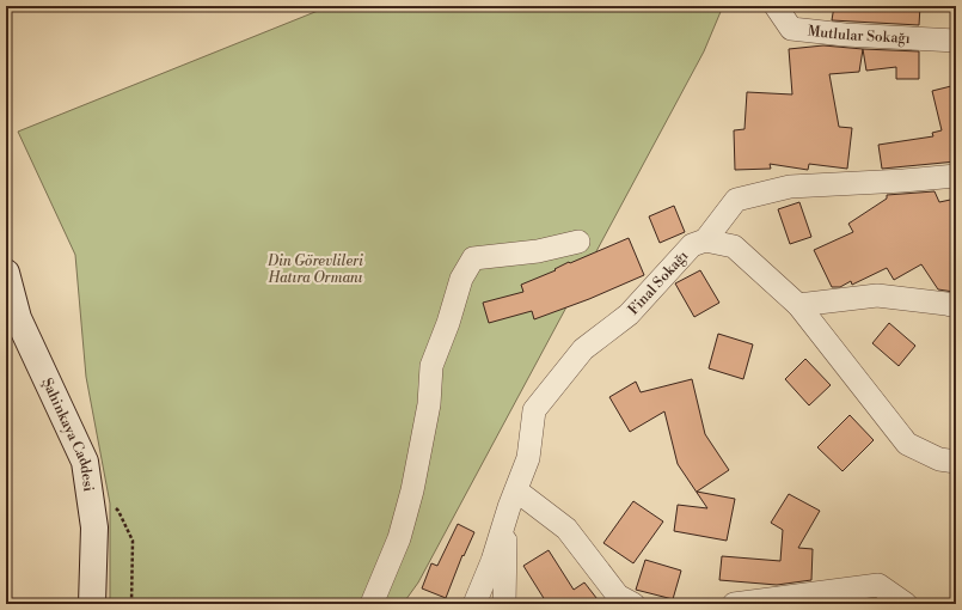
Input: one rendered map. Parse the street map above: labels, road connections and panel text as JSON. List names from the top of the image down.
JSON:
{
  "streets": {
    "street": ["Mutlular Sokağı", "Final Sokağı", "Şahinkaya Caddesi"]
  },
  "parks": ["Din Görevlileri Hatıra Ormanı"]
}
